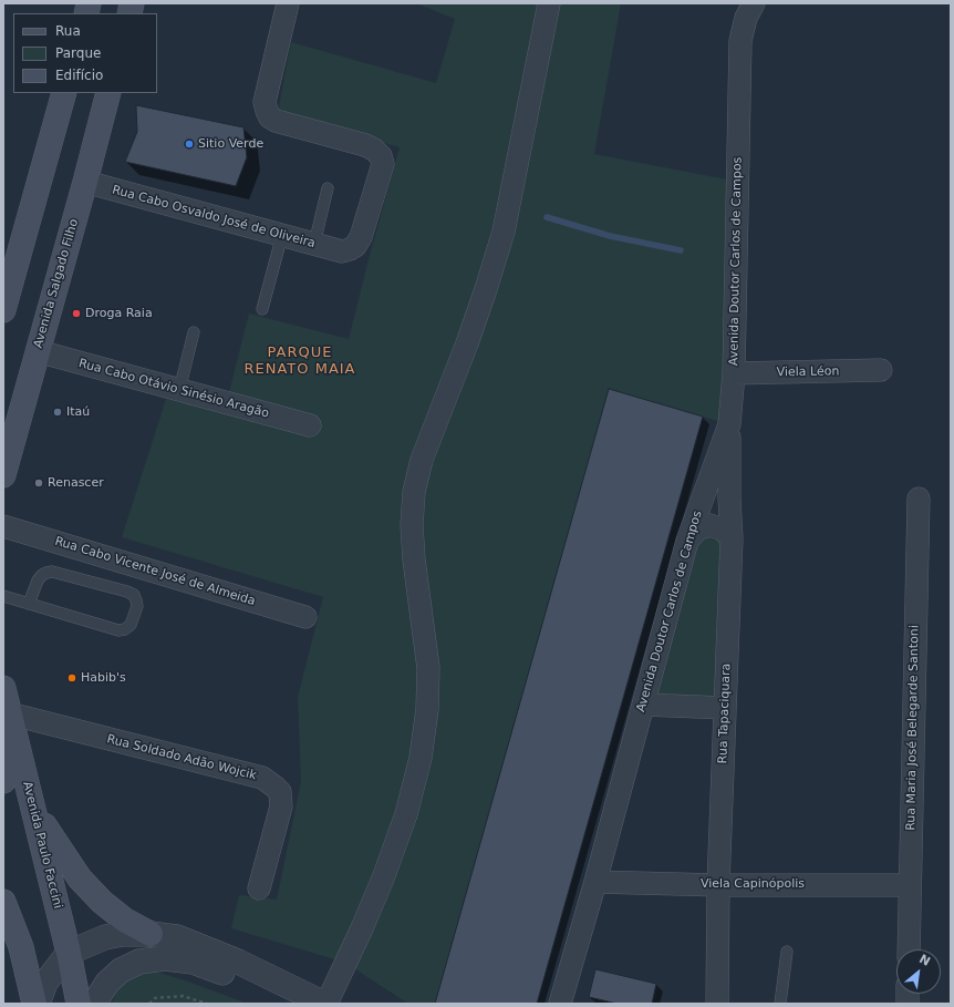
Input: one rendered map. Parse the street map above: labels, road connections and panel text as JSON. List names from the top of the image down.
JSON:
{
  "streets": {
    "main road": ["Avenida Salgado Filho", "Avenida Paulo Faccini"],
    "street": [
      "Rua Cabo Osvaldo José de Oliveira",
      "Avenida Doutor Carlos de Campos",
      "Viela Léon",
      "Rua Cabo Otávio Sinésio Aragão",
      "Rua Cabo Vicente José de Almeida",
      "Rua Tapaciquara",
      "Rua Maria José Belegarde Santoni",
      "Rua Soldado Adão Wojcik",
      "Viela Capinópolis"
    ]
  },
  "crossings": [
    ["Rua Cabo Osvaldo José de Oliveira", "Avenida Salgado Filho"],
    ["Avenida Doutor Carlos de Campos", "Viela Léon"],
    ["Avenida Doutor Carlos de Campos", "Rua Tapaciquara"],
    ["Avenida Doutor Carlos de Campos", "Viela Capinópolis"],
    ["Avenida Salgado Filho", "Rua Cabo Otávio Sinésio Aragão"],
    ["Rua Tapaciquara", "Viela Capinópolis"],
    ["Rua Maria José Belegarde Santoni", "Viela Capinópolis"],
    ["Rua Soldado Adão Wojcik", "Avenida Paulo Faccini"]
  ],
  "districts": ["PARQUE RENATO MAIA"],
  "places": [
    "Sitio Verde",
    "Droga Raia",
    "Itaú",
    "Renascer",
    "Habib's"
  ],
  "legend": ["Rua", "Parque", "Edifício"],
  "north": "top right"
}
